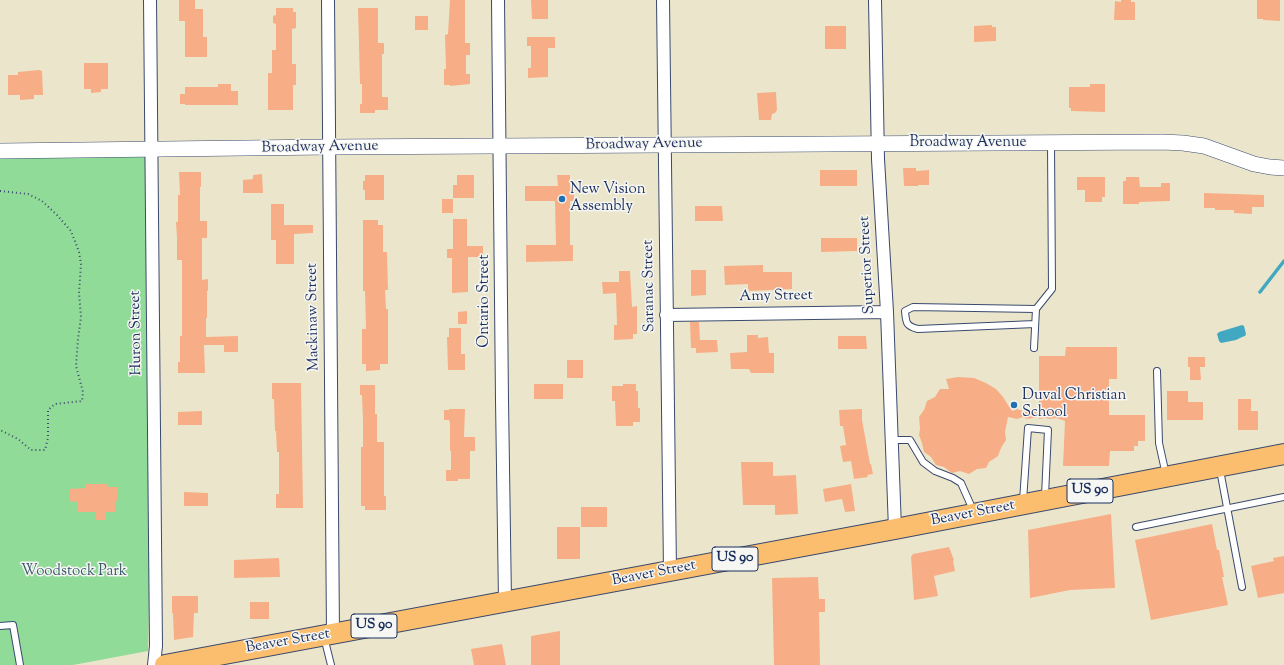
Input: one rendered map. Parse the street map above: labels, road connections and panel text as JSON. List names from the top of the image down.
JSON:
{
  "streets": {
    "main road": ["US 90", "Beaver Street"],
    "street": [
      "Broadway Avenue",
      "Superior Street",
      "Saranac Street",
      "Amy Street",
      "Ontario Street",
      "Mackinaw Street",
      "Huron Street"
    ]
  },
  "crossings": [
    ["Broadway Avenue", "Superior Street"],
    ["Broadway Avenue", "Saranac Street"],
    ["Broadway Avenue", "Ontario Street"],
    ["Broadway Avenue", "Mackinaw Street"],
    ["Broadway Avenue", "Huron Street"],
    ["Superior Street", "Amy Street"],
    ["Superior Street", "Beaver Street"],
    ["Saranac Street", "Amy Street"],
    ["Saranac Street", "Beaver Street"],
    ["Ontario Street", "Beaver Street"],
    ["Mackinaw Street", "Beaver Street"]
  ],
  "parks": ["Woodstock Park"],
  "places": ["New Vision Assembly", "Duval Christian School"]
}
